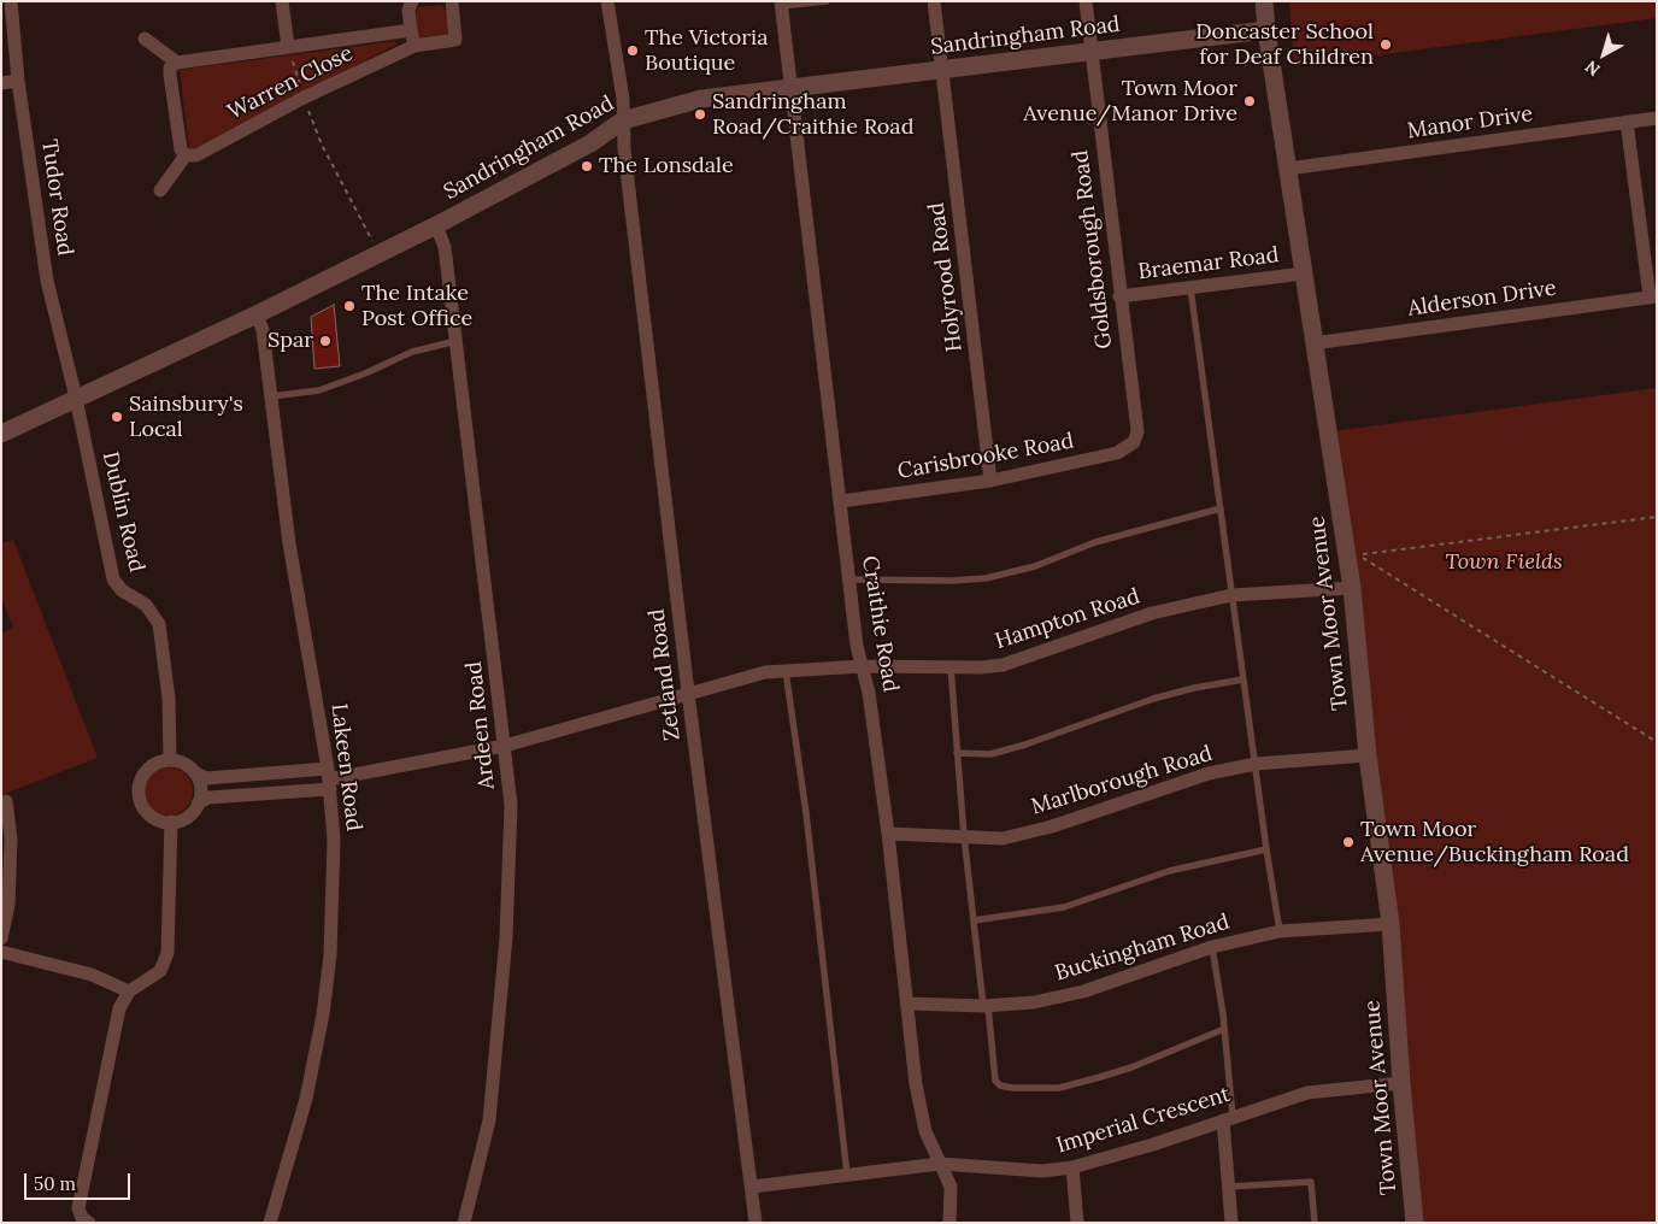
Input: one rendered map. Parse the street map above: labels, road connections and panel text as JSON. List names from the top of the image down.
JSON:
{
  "streets": {
    "street": [
      "Sandringham Road",
      "Warren Close",
      "Manor Drive",
      "Tudor Road",
      "Goldsborough Road",
      "Braemar Road",
      "Holyrood Road",
      "Alderson Drive",
      "Carisbrooke Road",
      "Dublin Road",
      "Town Moor Avenue",
      "Hampton Road",
      "Craithie Road",
      "Zetland Road",
      "Ardeen Road",
      "Lakeen Road",
      "Marlborough Road",
      "Buckingham Road",
      "Imperial Crescent"
    ]
  },
  "crossings": [
    ["Sandringham Road", "Tudor Road"],
    ["Sandringham Road", "Goldsborough Road"],
    ["Sandringham Road", "Holyrood Road"],
    ["Sandringham Road", "Dublin Road"],
    ["Sandringham Road", "Town Moor Avenue"],
    ["Sandringham Road", "Craithie Road"],
    ["Sandringham Road", "Zetland Road"],
    ["Sandringham Road", "Ardeen Road"],
    ["Sandringham Road", "Lakeen Road"],
    ["Manor Drive", "Town Moor Avenue"],
    ["Tudor Road", "Dublin Road"],
    ["Goldsborough Road", "Braemar Road"],
    ["Goldsborough Road", "Carisbrooke Road"],
    ["Braemar Road", "Town Moor Avenue"],
    ["Holyrood Road", "Carisbrooke Road"],
    ["Alderson Drive", "Town Moor Avenue"],
    ["Carisbrooke Road", "Craithie Road"],
    ["Town Moor Avenue", "Hampton Road"],
    ["Town Moor Avenue", "Marlborough Road"],
    ["Town Moor Avenue", "Buckingham Road"],
    ["Town Moor Avenue", "Imperial Crescent"],
    ["Hampton Road", "Craithie Road"],
    ["Hampton Road", "Zetland Road"],
    ["Hampton Road", "Ardeen Road"],
    ["Hampton Road", "Lakeen Road"],
    ["Craithie Road", "Marlborough Road"],
    ["Craithie Road", "Buckingham Road"],
    ["Craithie Road", "Imperial Crescent"],
    ["Zetland Road", "Imperial Crescent"]
  ],
  "parks": ["Town Fields"],
  "places": [
    "Doncaster School for Deaf Children",
    "The Victoria Boutique",
    "Town Moor Avenue/Manor Drive",
    "Sandringham Road/Craithie Road",
    "The Lonsdale",
    "The Intake Post Office",
    "Spar",
    "Sainsbury's Local",
    "Town Moor Avenue/Buckingham Road"
  ],
  "scale_bar": "50 m",
  "north": "bottom left"
}
